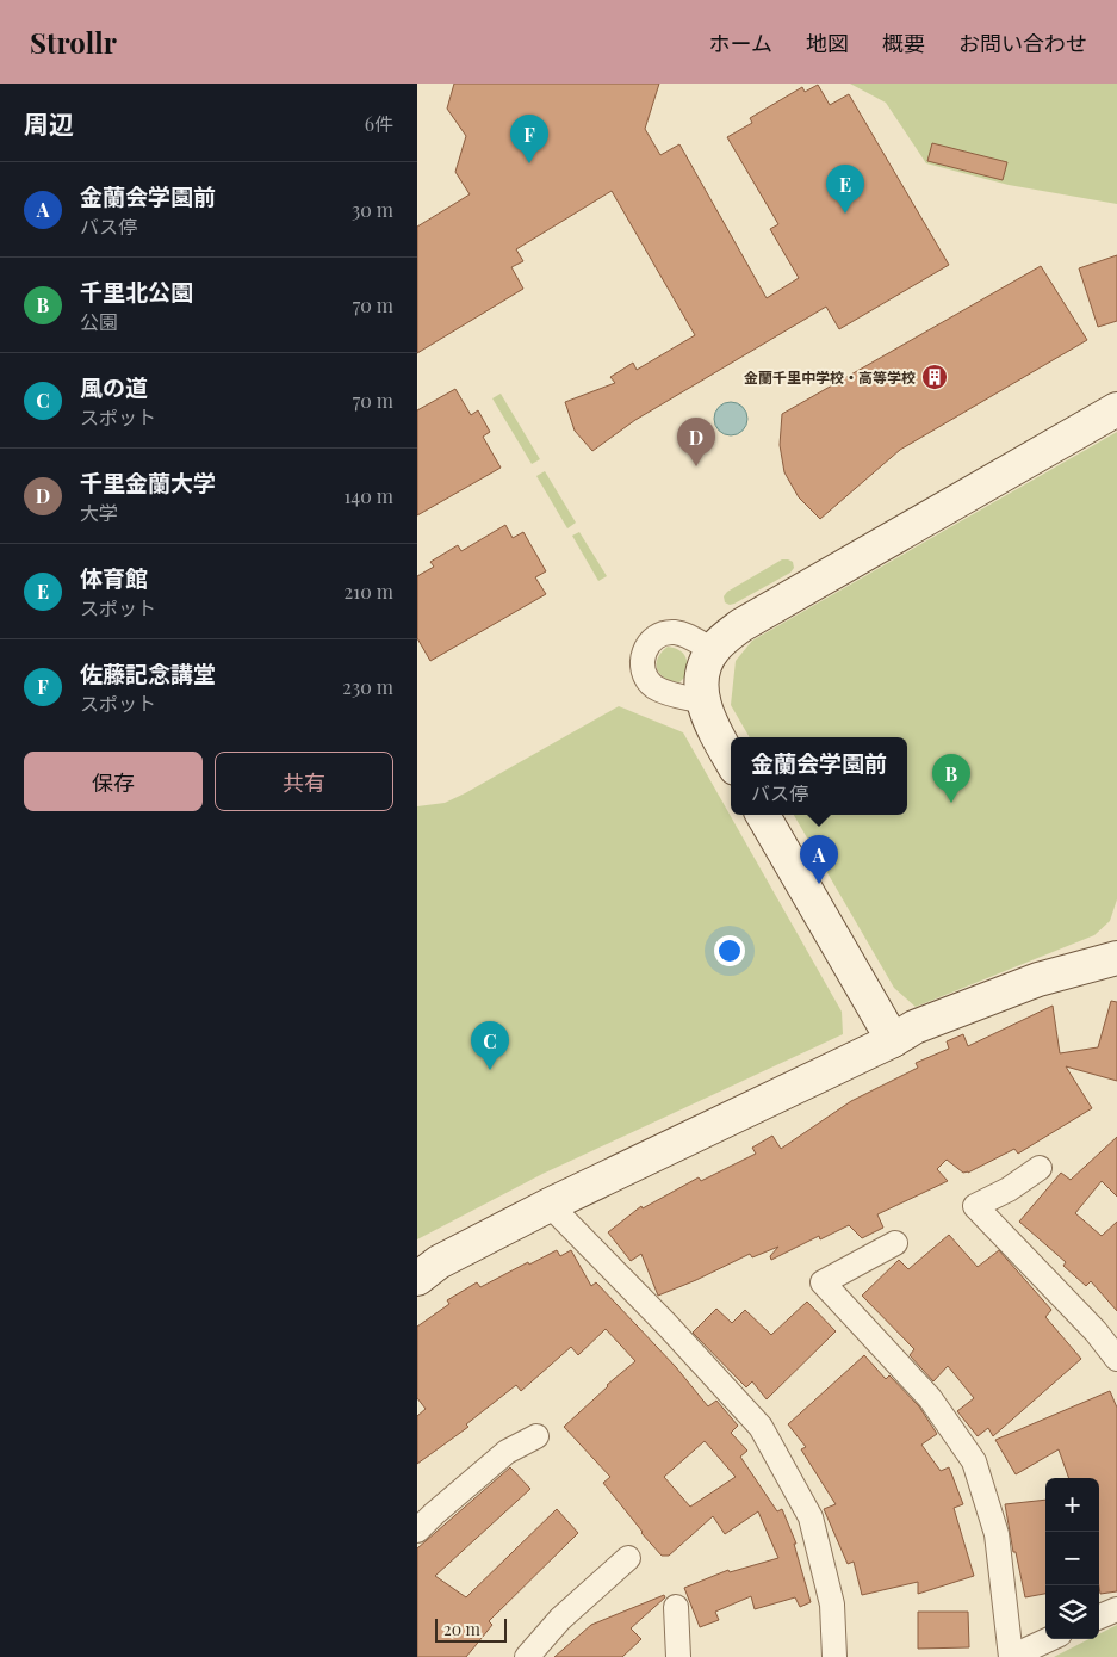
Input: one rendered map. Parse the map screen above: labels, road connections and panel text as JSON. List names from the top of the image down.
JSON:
{
  "places": {
    "building": ["金蘭千里中学校・高等学校"]
  },
  "scale_bar": "20 m",
  "page": {
    "header": "Strollr",
    "nav": [
      "ホーム",
      "地図",
      "概要",
      "お問い合わせ"
    ],
    "heading": ["周辺", "6件"],
    "pins": [
      "F",
      "E",
      "D",
      "B",
      "A",
      "C"
    ],
    "list": [
      {
        "mark": "A",
        "name": "金蘭会学園前",
        "note": "バス停",
        "value": "30 m"
      },
      {
        "mark": "B",
        "name": "千里北公園",
        "note": "公園",
        "value": "70 m"
      },
      {
        "mark": "C",
        "name": "風の道",
        "note": "スポット",
        "value": "70 m"
      },
      {
        "mark": "D",
        "name": "千里金蘭大学",
        "note": "大学",
        "value": "140 m"
      },
      {
        "mark": "E",
        "name": "体育館",
        "note": "スポット",
        "value": "210 m"
      },
      {
        "mark": "F",
        "name": "佐藤記念講堂",
        "note": "スポット",
        "value": "230 m"
      }
    ],
    "buttons": ["保存", "共有"],
    "popup": ["金蘭会学園前", "バス停"],
    "map_buttons": ["+", "−"],
    "scale": "20 m"
  }
}
